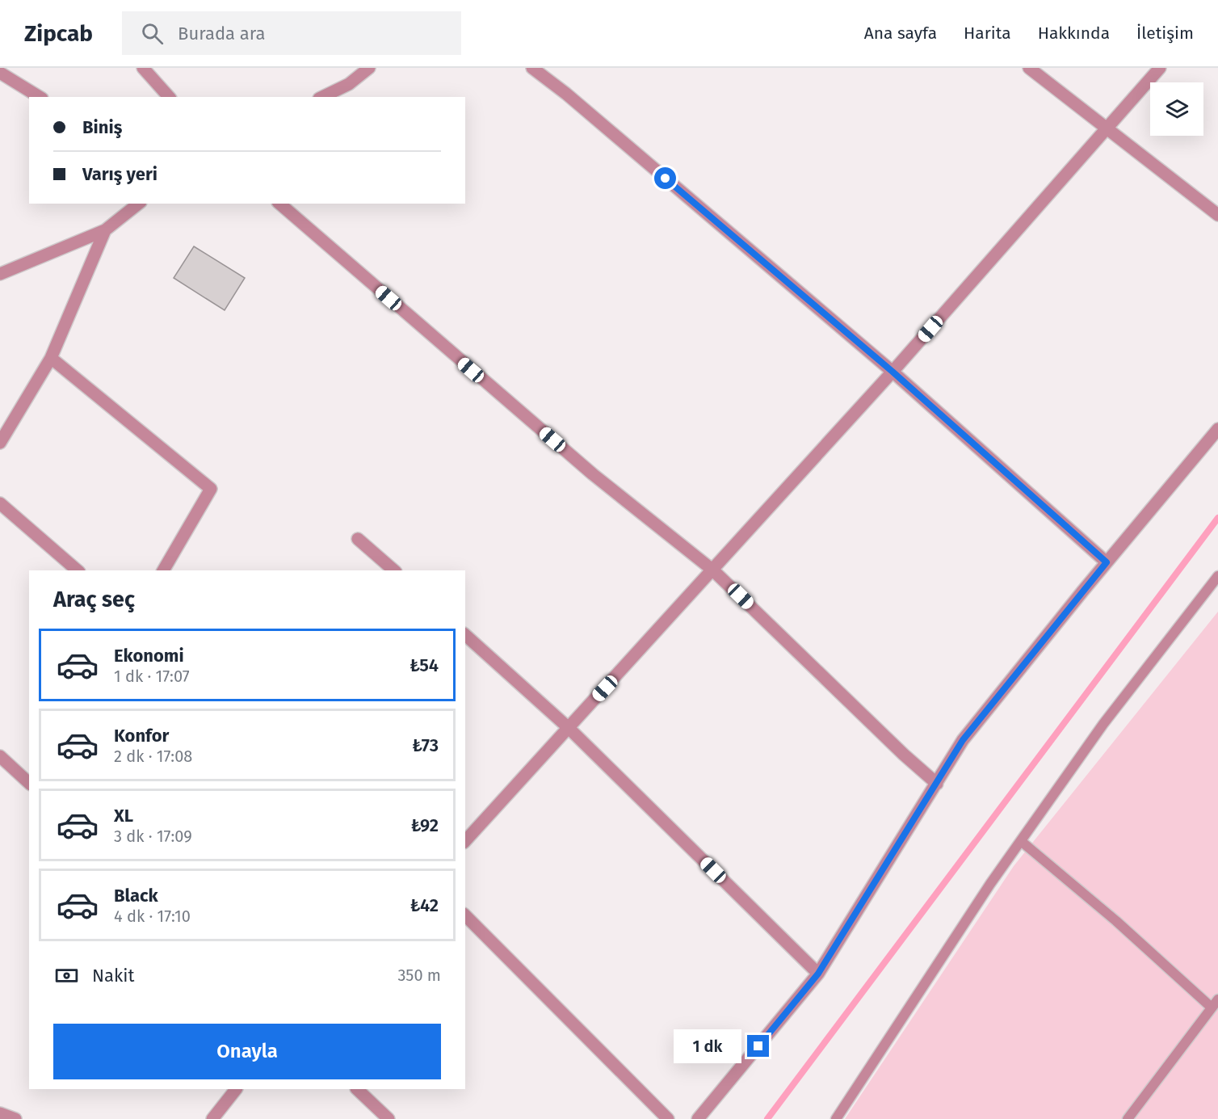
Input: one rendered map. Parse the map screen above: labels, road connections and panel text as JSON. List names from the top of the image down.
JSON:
{
  "page": {
    "header": "Zipcab",
    "search": "Burada ara",
    "nav": [
      "Ana sayfa",
      "Harita",
      "Hakkında",
      "İletişim"
    ],
    "banner": ["Biniş", "Varış yeri"],
    "heading": "Araç seç",
    "list": [
      {
        "name": "Ekonomi",
        "note": "1 dk · 17:07",
        "value": "₺54"
      },
      {
        "name": "Konfor",
        "note": "2 dk · 17:08",
        "value": "₺73"
      },
      {
        "name": "XL",
        "note": "3 dk · 17:09",
        "value": "₺92"
      },
      {
        "name": "Black",
        "note": "4 dk · 17:10",
        "value": "₺42"
      }
    ],
    "pay": ["Nakit", "350 m"],
    "buttons": "Onayla",
    "bubble": "1 dk"
  }
}
